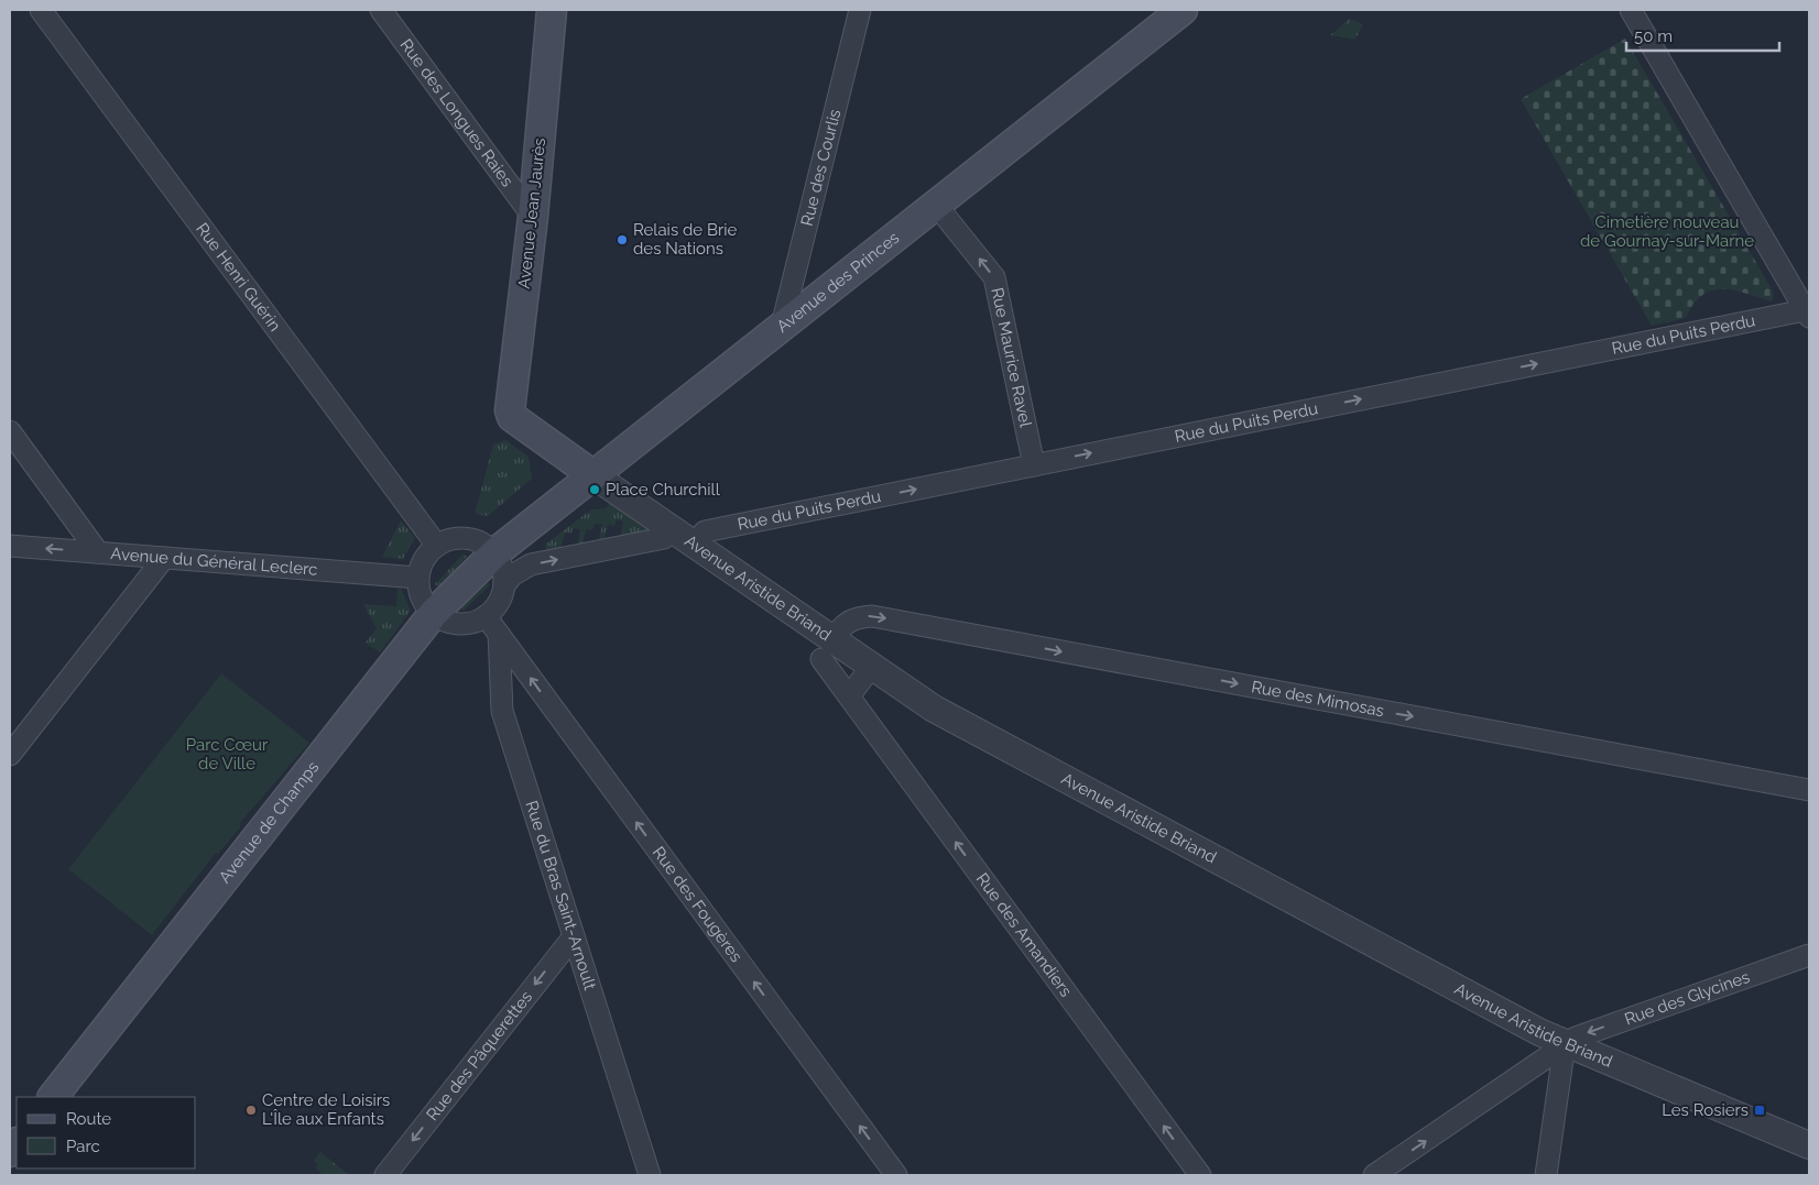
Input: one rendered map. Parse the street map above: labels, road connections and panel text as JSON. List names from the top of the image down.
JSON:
{
  "streets": {
    "main road": [
      "Avenue Jean Jaurès",
      "Avenue des Princes",
      "Avenue Aristide Briand",
      "Avenue de Champs"
    ],
    "street": [
      "Rue des Longues Raies",
      "Rue des Courlis",
      "Rue Henri Guérin",
      "Rue du Puits Perdu",
      "Rue Maurice Ravel",
      "Avenue du Général Leclerc",
      "Rue des Mimosas",
      "Rue du Bras Saint-Arnoult",
      "Rue des Fougères",
      "Rue des Amandiers",
      "Rue des Glycines",
      "Rue des Pâquerettes"
    ]
  },
  "crossings": [
    ["Rue des Longues Raies", "Avenue Jean Jaurès"],
    ["Rue des Courlis", "Avenue des Princes"],
    ["Avenue Jean Jaurès", "Avenue Aristide Briand"],
    ["Avenue des Princes", "Rue Maurice Ravel"],
    ["Avenue des Princes", "Avenue Aristide Briand"],
    ["Avenue des Princes", "Avenue de Champs"],
    ["Rue du Puits Perdu", "Rue Maurice Ravel"],
    ["Rue du Puits Perdu", "Avenue Aristide Briand"],
    ["Avenue Aristide Briand", "Rue des Mimosas"],
    ["Avenue Aristide Briand", "Rue des Amandiers"],
    ["Avenue Aristide Briand", "Rue des Glycines"],
    ["Rue des Mimosas", "Rue des Amandiers"],
    ["Rue du Bras Saint-Arnoult", "Rue des Fougères"],
    ["Rue du Bras Saint-Arnoult", "Rue des Pâquerettes"]
  ],
  "one_way": [
    "Rue du Puits Perdu",
    "Rue Maurice Ravel",
    "Rue des Mimosas",
    "Rue des Fougères",
    "Rue des Amandiers",
    "Rue des Pâquerettes"
  ],
  "parks": ["Cimetière nouveau de Gournay-sur-Marne", "Parc Cœur de Ville"],
  "places": {
    "other": ["Relais de Brie des Nations", "Place Churchill", "Centre de Loisirs L'Île aux Enfants"],
    "transit": ["Les Rosiers"]
  },
  "legend": ["Route", "Parc"],
  "scale_bar": "50 m"
}
